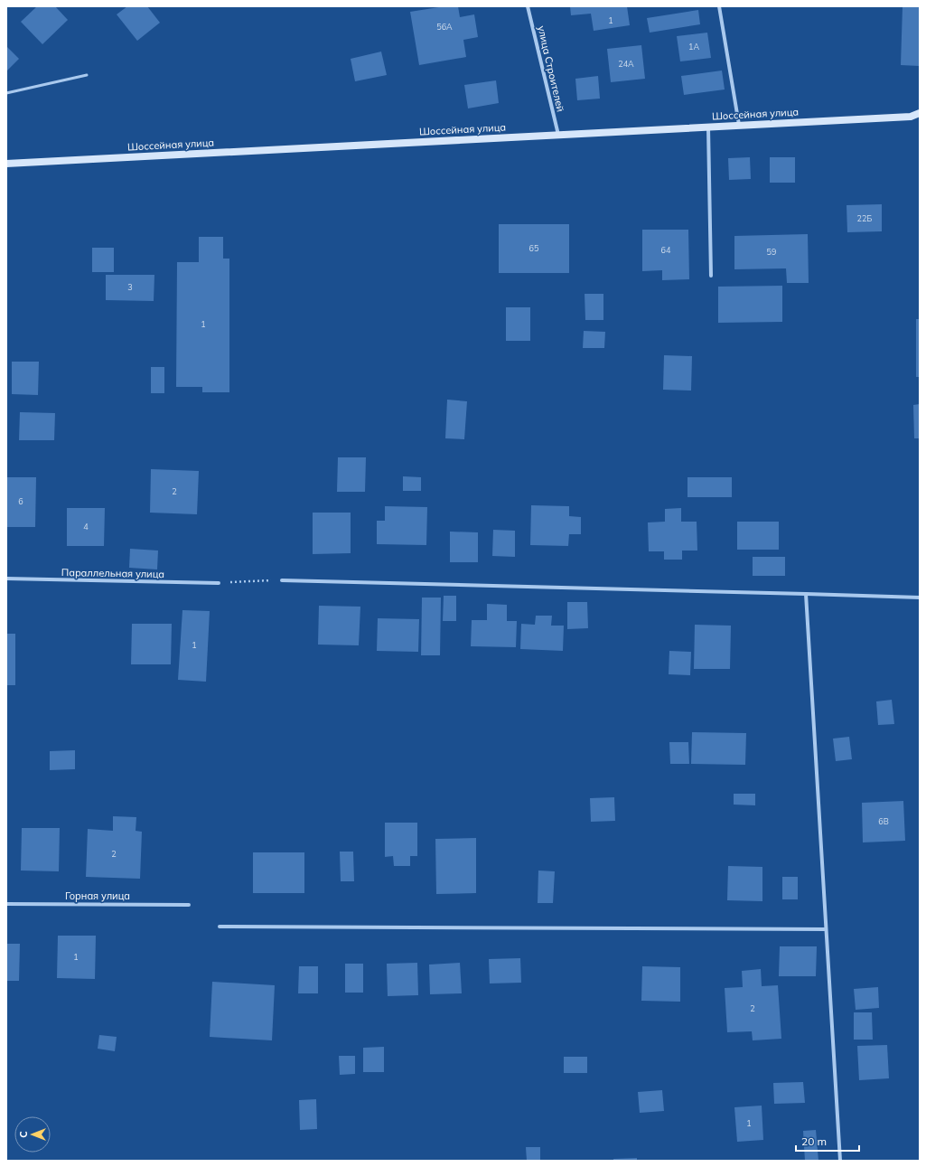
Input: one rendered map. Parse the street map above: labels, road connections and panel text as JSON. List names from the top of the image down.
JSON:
{
  "streets": {
    "street": [
      "улица Строителей",
      "Шоссейная улица",
      "Параллельная улица",
      "Горная улица"
    ]
  },
  "crossings": [
    ["улица Строителей", "Шоссейная улица"]
  ],
  "house_numbers": [
    "1",
    "56А",
    "1А",
    "24А",
    "22Б",
    "65",
    "64",
    "59",
    "3",
    "1",
    "2",
    "6",
    "4",
    "1",
    "6В",
    "2",
    "1",
    "2",
    "1"
  ],
  "scale_bar": "20 m",
  "north": "left"
}
